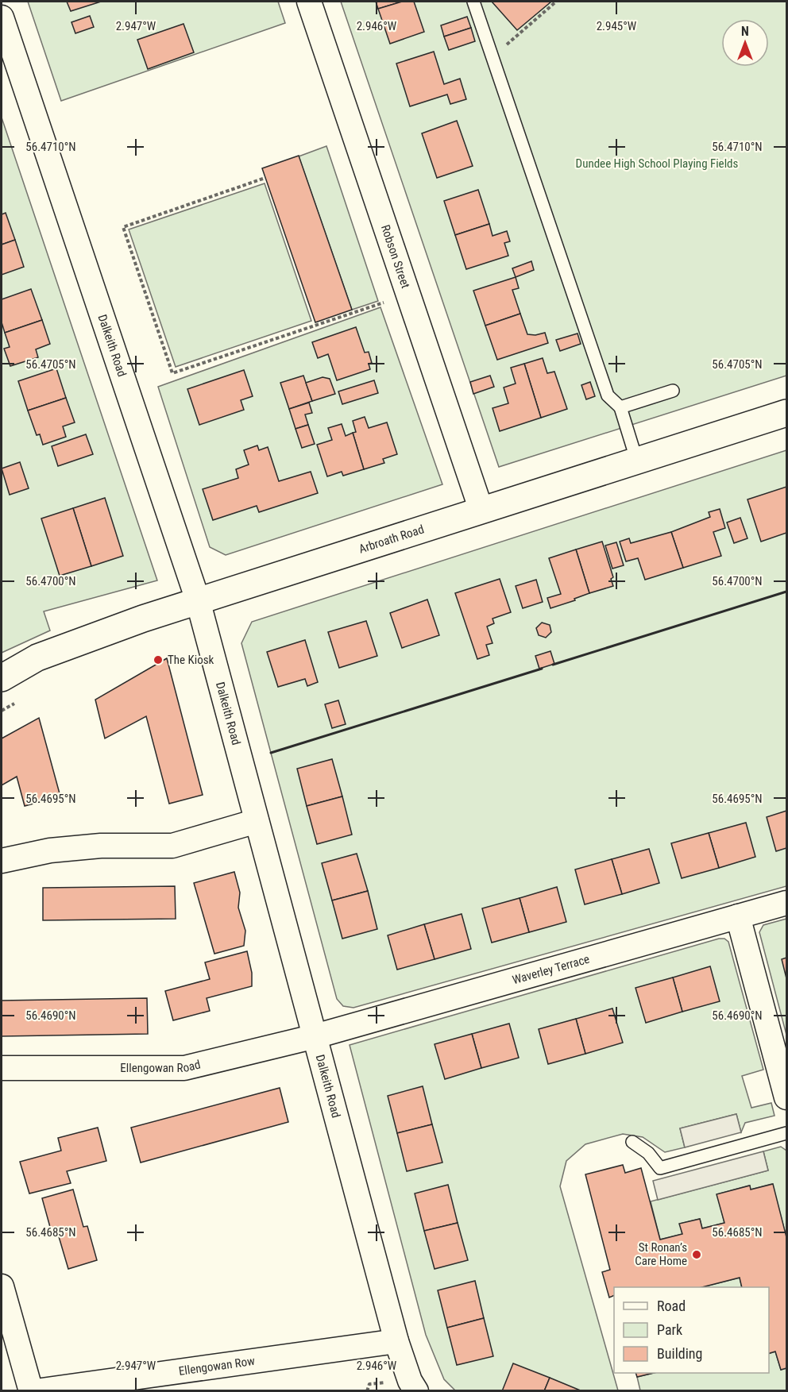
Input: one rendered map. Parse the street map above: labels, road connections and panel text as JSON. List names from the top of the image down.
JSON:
{
  "streets": {
    "main road": ["Arbroath Road"],
    "street": [
      "Robson Street",
      "Dalkeith Road",
      "Waverley Terrace",
      "Ellengowan Road",
      "Ellengowan Row"
    ]
  },
  "crossings": [
    ["Robson Street", "Arbroath Road"],
    ["Dalkeith Road", "Arbroath Road"],
    ["Dalkeith Road", "Waverley Terrace"],
    ["Dalkeith Road", "Ellengowan Road"],
    ["Dalkeith Road", "Ellengowan Row"],
    ["Waverley Terrace", "Ellengowan Road"]
  ],
  "parks": ["Dundee High School Playing Fields"],
  "places": ["The Kiosk", "St Ronan’s Care Home"],
  "legend": ["Road", "Park", "Building"],
  "north": "top",
  "coordinates": [
    "2.947°W",
    "2.946°W",
    "2.945°W",
    "56.4710°N",
    "56.4705°N",
    "56.4700°N",
    "56.4695°N",
    "56.4690°N",
    "56.4685°N"
  ]
}
